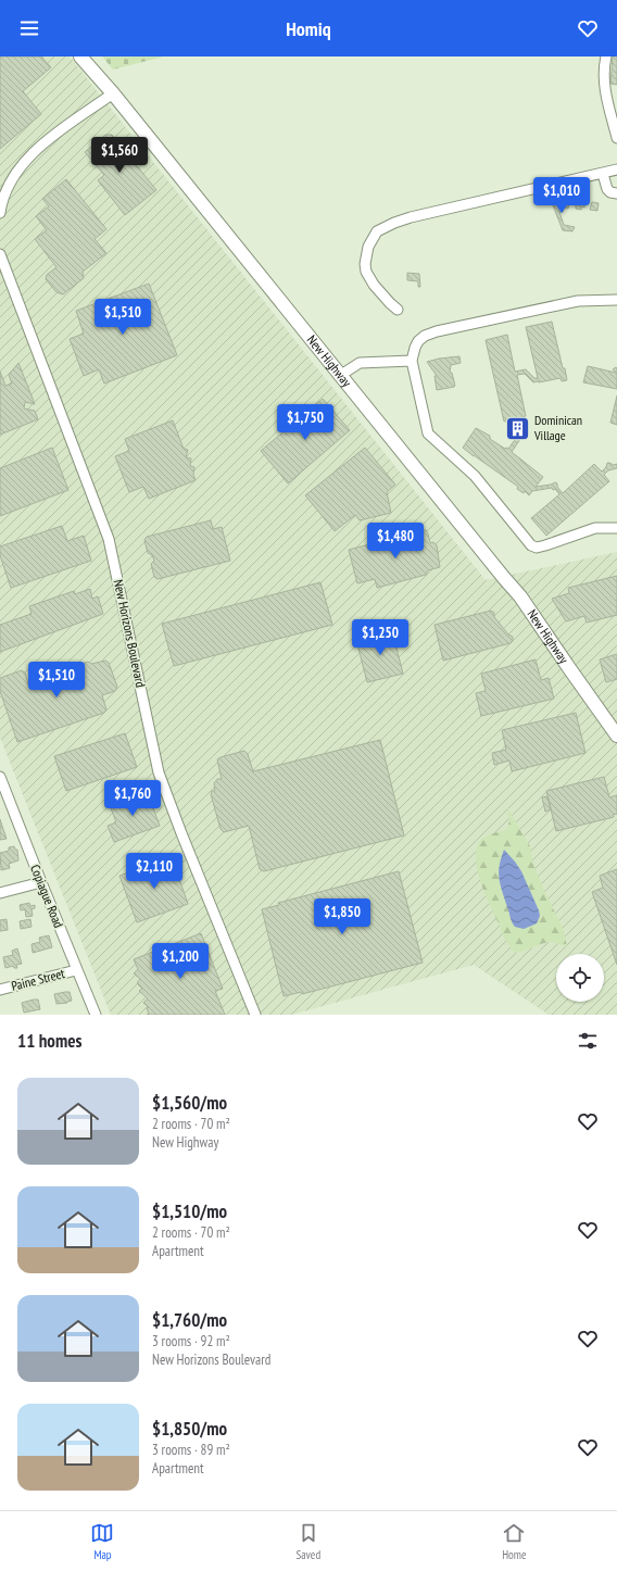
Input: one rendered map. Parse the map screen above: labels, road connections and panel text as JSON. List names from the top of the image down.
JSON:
{
  "streets": {
    "main road": ["New Highway"],
    "street": ["New Horizons Boulevard", "Copiague Road", "Paine Street"]
  },
  "crossings": [
    ["Copiague Road", "Paine Street"]
  ],
  "places": {
    "building": ["Dominican Village"]
  },
  "page": {
    "header": "Homiq",
    "price": [
      "$1,560",
      "$1,010",
      "$1,510",
      "$1,750",
      "$1,480",
      "$1,250",
      "$1,510",
      "$1,760",
      "$2,110",
      "$1,850",
      "$1,200"
    ],
    "heading": "11 homes",
    "list": [
      {
        "name": "$1,560/mo",
        "note": "2 rooms · 70 m² · New Highway"
      },
      {
        "name": "$1,510/mo",
        "note": "2 rooms · 70 m² · Apartment"
      },
      {
        "name": "$1,760/mo",
        "note": "3 rooms · 92 m² · New Horizons Boulevard"
      },
      {
        "name": "$1,850/mo",
        "note": "3 rooms · 89 m² · Apartment"
      }
    ],
    "tabs": ["Map", "Saved", "Home"]
  }
}
